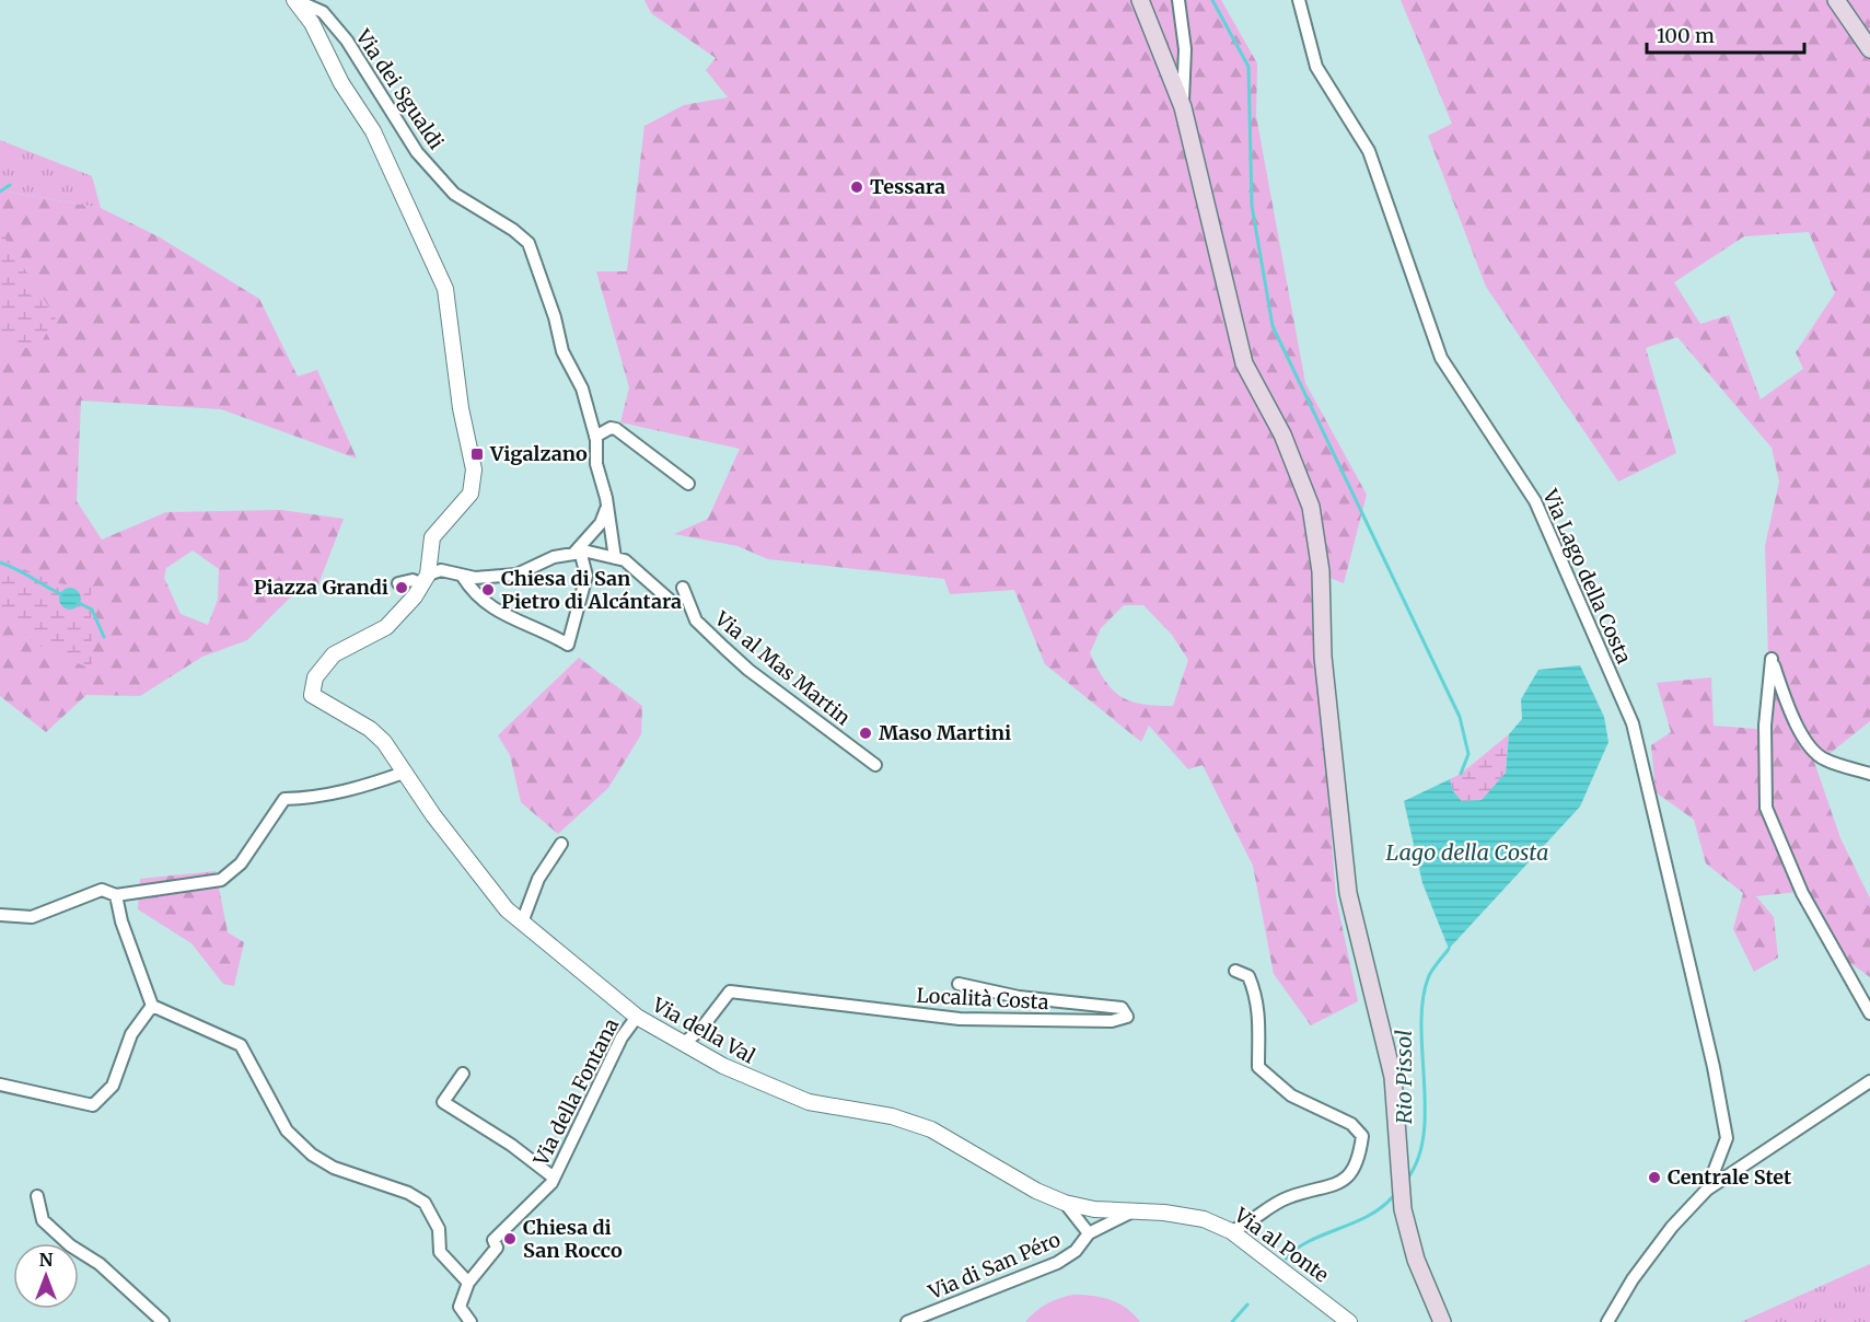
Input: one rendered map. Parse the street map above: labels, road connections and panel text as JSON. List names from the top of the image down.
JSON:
{
  "streets": {
    "street": [
      "Via dei Sgualdi",
      "Via Lago della Costa",
      "Via al Mas Martin",
      "Località Costa",
      "Via della Val",
      "Via della Fontana",
      "Via al Ponte",
      "Via di San Péro"
    ]
  },
  "crossings": [
    ["Località Costa", "Via della Val"],
    ["Via della Val", "Via della Fontana"],
    ["Via della Val", "Via al Ponte"],
    ["Via al Ponte", "Via di San Péro"]
  ],
  "water": ["Lago della Costa", "Rio Pissol"],
  "places": {
    "other": [
      "Tessara",
      "Piazza Grandi",
      "Chiesa di San Pietro di Alcántara",
      "Maso Martini",
      "Centrale Stet",
      "Chiesa di San Rocco"
    ],
    "transit": ["Vigalzano"]
  },
  "scale_bar": "100 m",
  "north": "top"
}
